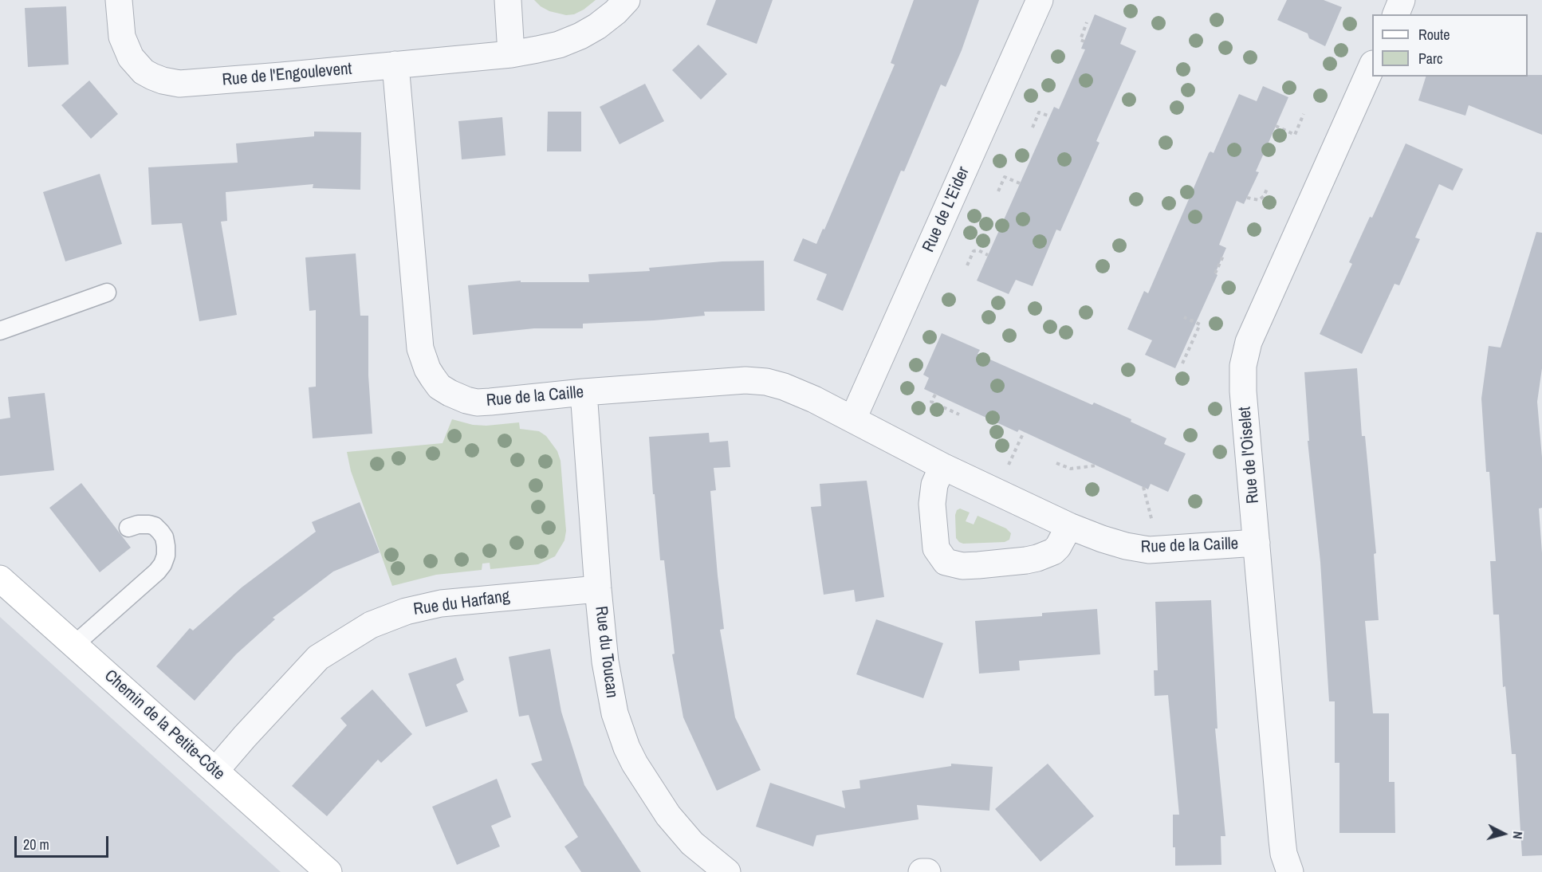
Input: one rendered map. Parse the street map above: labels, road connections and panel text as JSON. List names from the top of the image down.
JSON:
{
  "streets": {
    "street": [
      "Rue de l'Engoulevent",
      "Rue de L'Eider",
      "Rue de la Caille",
      "Rue de l'Oiselet",
      "Rue du Harfang",
      "Rue du Toucan",
      "Chemin de la Petite-Côte"
    ]
  },
  "crossings": [
    ["Rue de l'Engoulevent", "Rue de la Caille"],
    ["Rue de L'Eider", "Rue de la Caille"],
    ["Rue de la Caille", "Rue de l'Oiselet"],
    ["Rue de la Caille", "Rue du Toucan"],
    ["Rue du Harfang", "Rue du Toucan"],
    ["Rue du Harfang", "Chemin de la Petite-Côte"]
  ],
  "legend": ["Route", "Parc"],
  "scale_bar": "20 m",
  "north": "right"
}
